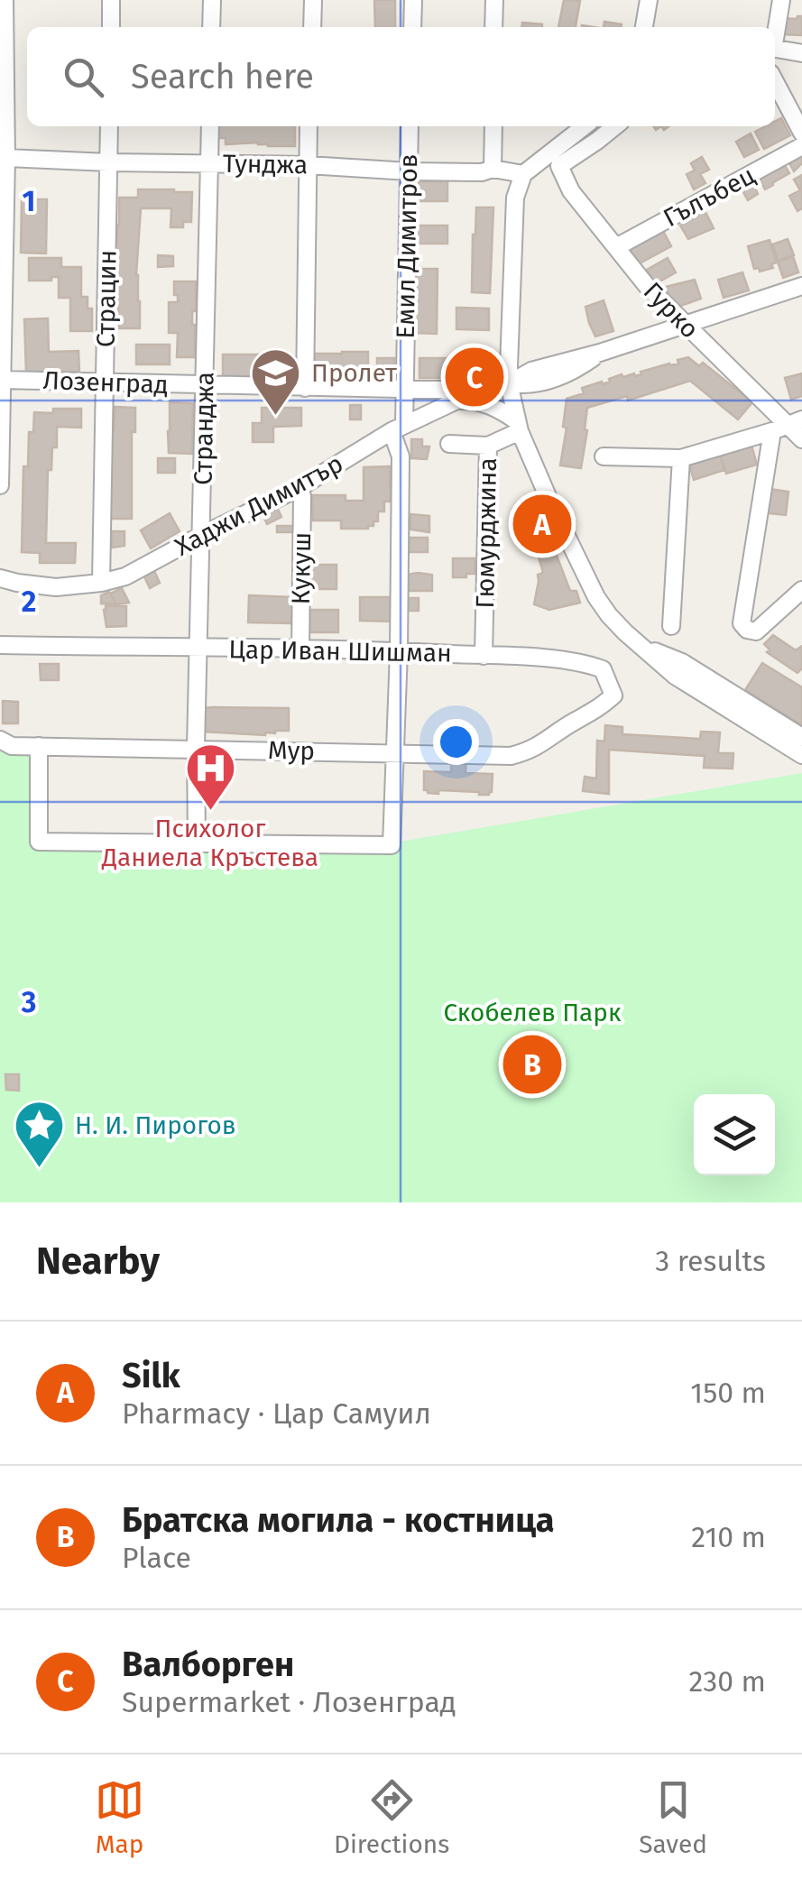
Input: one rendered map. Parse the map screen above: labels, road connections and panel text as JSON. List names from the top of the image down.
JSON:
{
  "streets": {
    "street": [
      "Тунджа",
      "Гълъбец",
      "Емил Димитров",
      "Страцин",
      "Гурко",
      "Лозенград",
      "Странджа",
      "Хаджи Димитър",
      "Гюмурджина",
      "Кукуш",
      "Цар Иван Шишман",
      "Мур"
    ]
  },
  "crossings": [
    ["Тунджа", "Емил Димитров"],
    ["Тунджа", "Страцин"],
    ["Тунджа", "Странджа"],
    ["Гълъбец", "Гурко"],
    ["Емил Димитров", "Лозенград"],
    ["Емил Димитров", "Странджа"],
    ["Емил Димитров", "Хаджи Димитър"],
    ["Емил Димитров", "Цар Иван Шишман"],
    ["Емил Димитров", "Мур"],
    ["Страцин", "Лозенград"],
    ["Страцин", "Хаджи Димитър"],
    ["Гурко", "Хаджи Димитър"],
    ["Лозенград", "Странджа"],
    ["Лозенград", "Хаджи Димитър"],
    ["Странджа", "Хаджи Димитър"],
    ["Странджа", "Цар Иван Шишман"],
    ["Странджа", "Мур"],
    ["Хаджи Димитър", "Кукуш"],
    ["Гюмурджина", "Цар Иван Шишман"],
    ["Кукуш", "Цар Иван Шишман"],
    ["Цар Иван Шишман", "Мур"]
  ],
  "parks": ["Скобелев Парк"],
  "places": {
    "school or university": ["Пролет"],
    "hospital": ["Психолог Даниела Кръстева"],
    "place": ["Н. И. Пирогов"]
  },
  "page": {
    "search": "Search here",
    "pins": ["C", "A", "B"],
    "heading": ["Nearby", "3 results"],
    "list": [
      {
        "mark": "A",
        "name": "Silk",
        "note": "Pharmacy · Цар Самуил",
        "value": "150 m"
      },
      {
        "mark": "B",
        "name": "Братска могила - костница",
        "note": "Place",
        "value": "210 m"
      },
      {
        "mark": "C",
        "name": "Валборген",
        "note": "Supermarket · Лозенград",
        "value": "230 m"
      }
    ],
    "nav": ["Map", "Directions", "Saved"]
  },
  "grid": {
    "rows": ["1", "2", "3"]
  }
}
